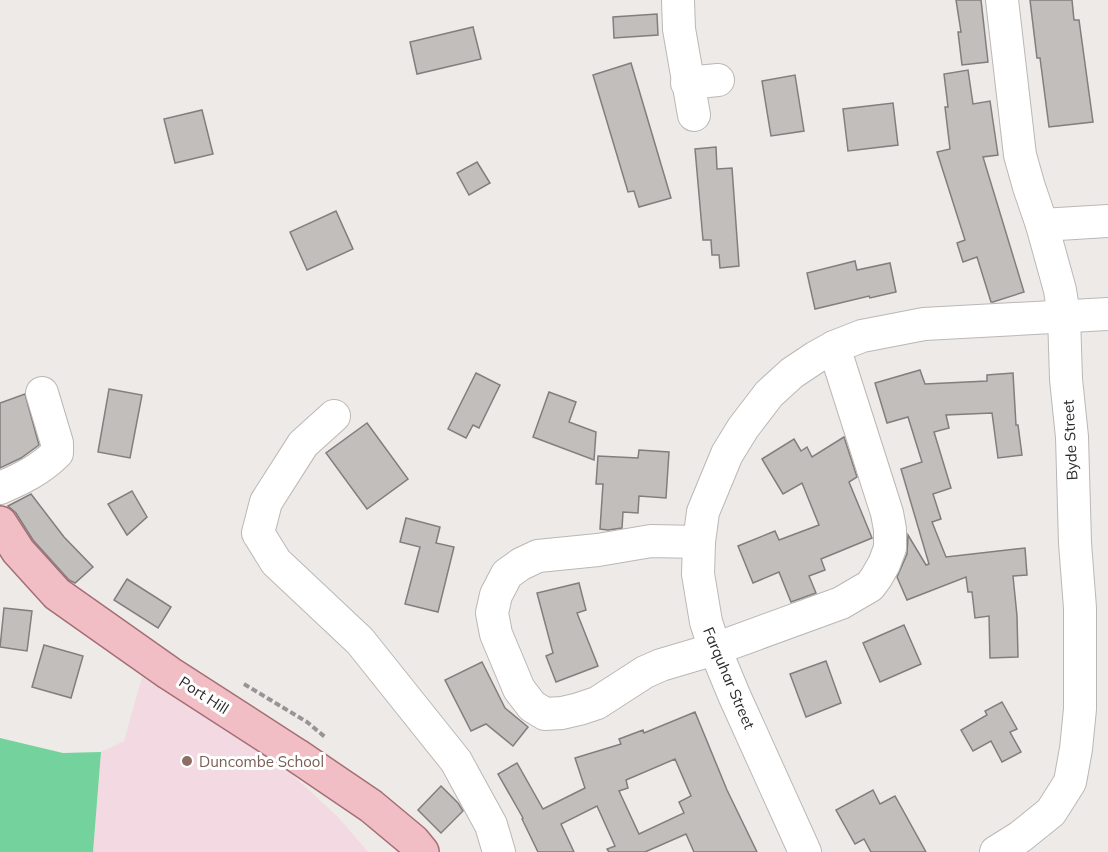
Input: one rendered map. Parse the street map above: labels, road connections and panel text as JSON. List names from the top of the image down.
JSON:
{
  "streets": {
    "main road": ["Port Hill"],
    "street": ["Byde Street", "Farquhar Street"]
  },
  "crossings": [
    ["Byde Street", "Farquhar Street"]
  ],
  "places": ["Duncombe School"]
}
